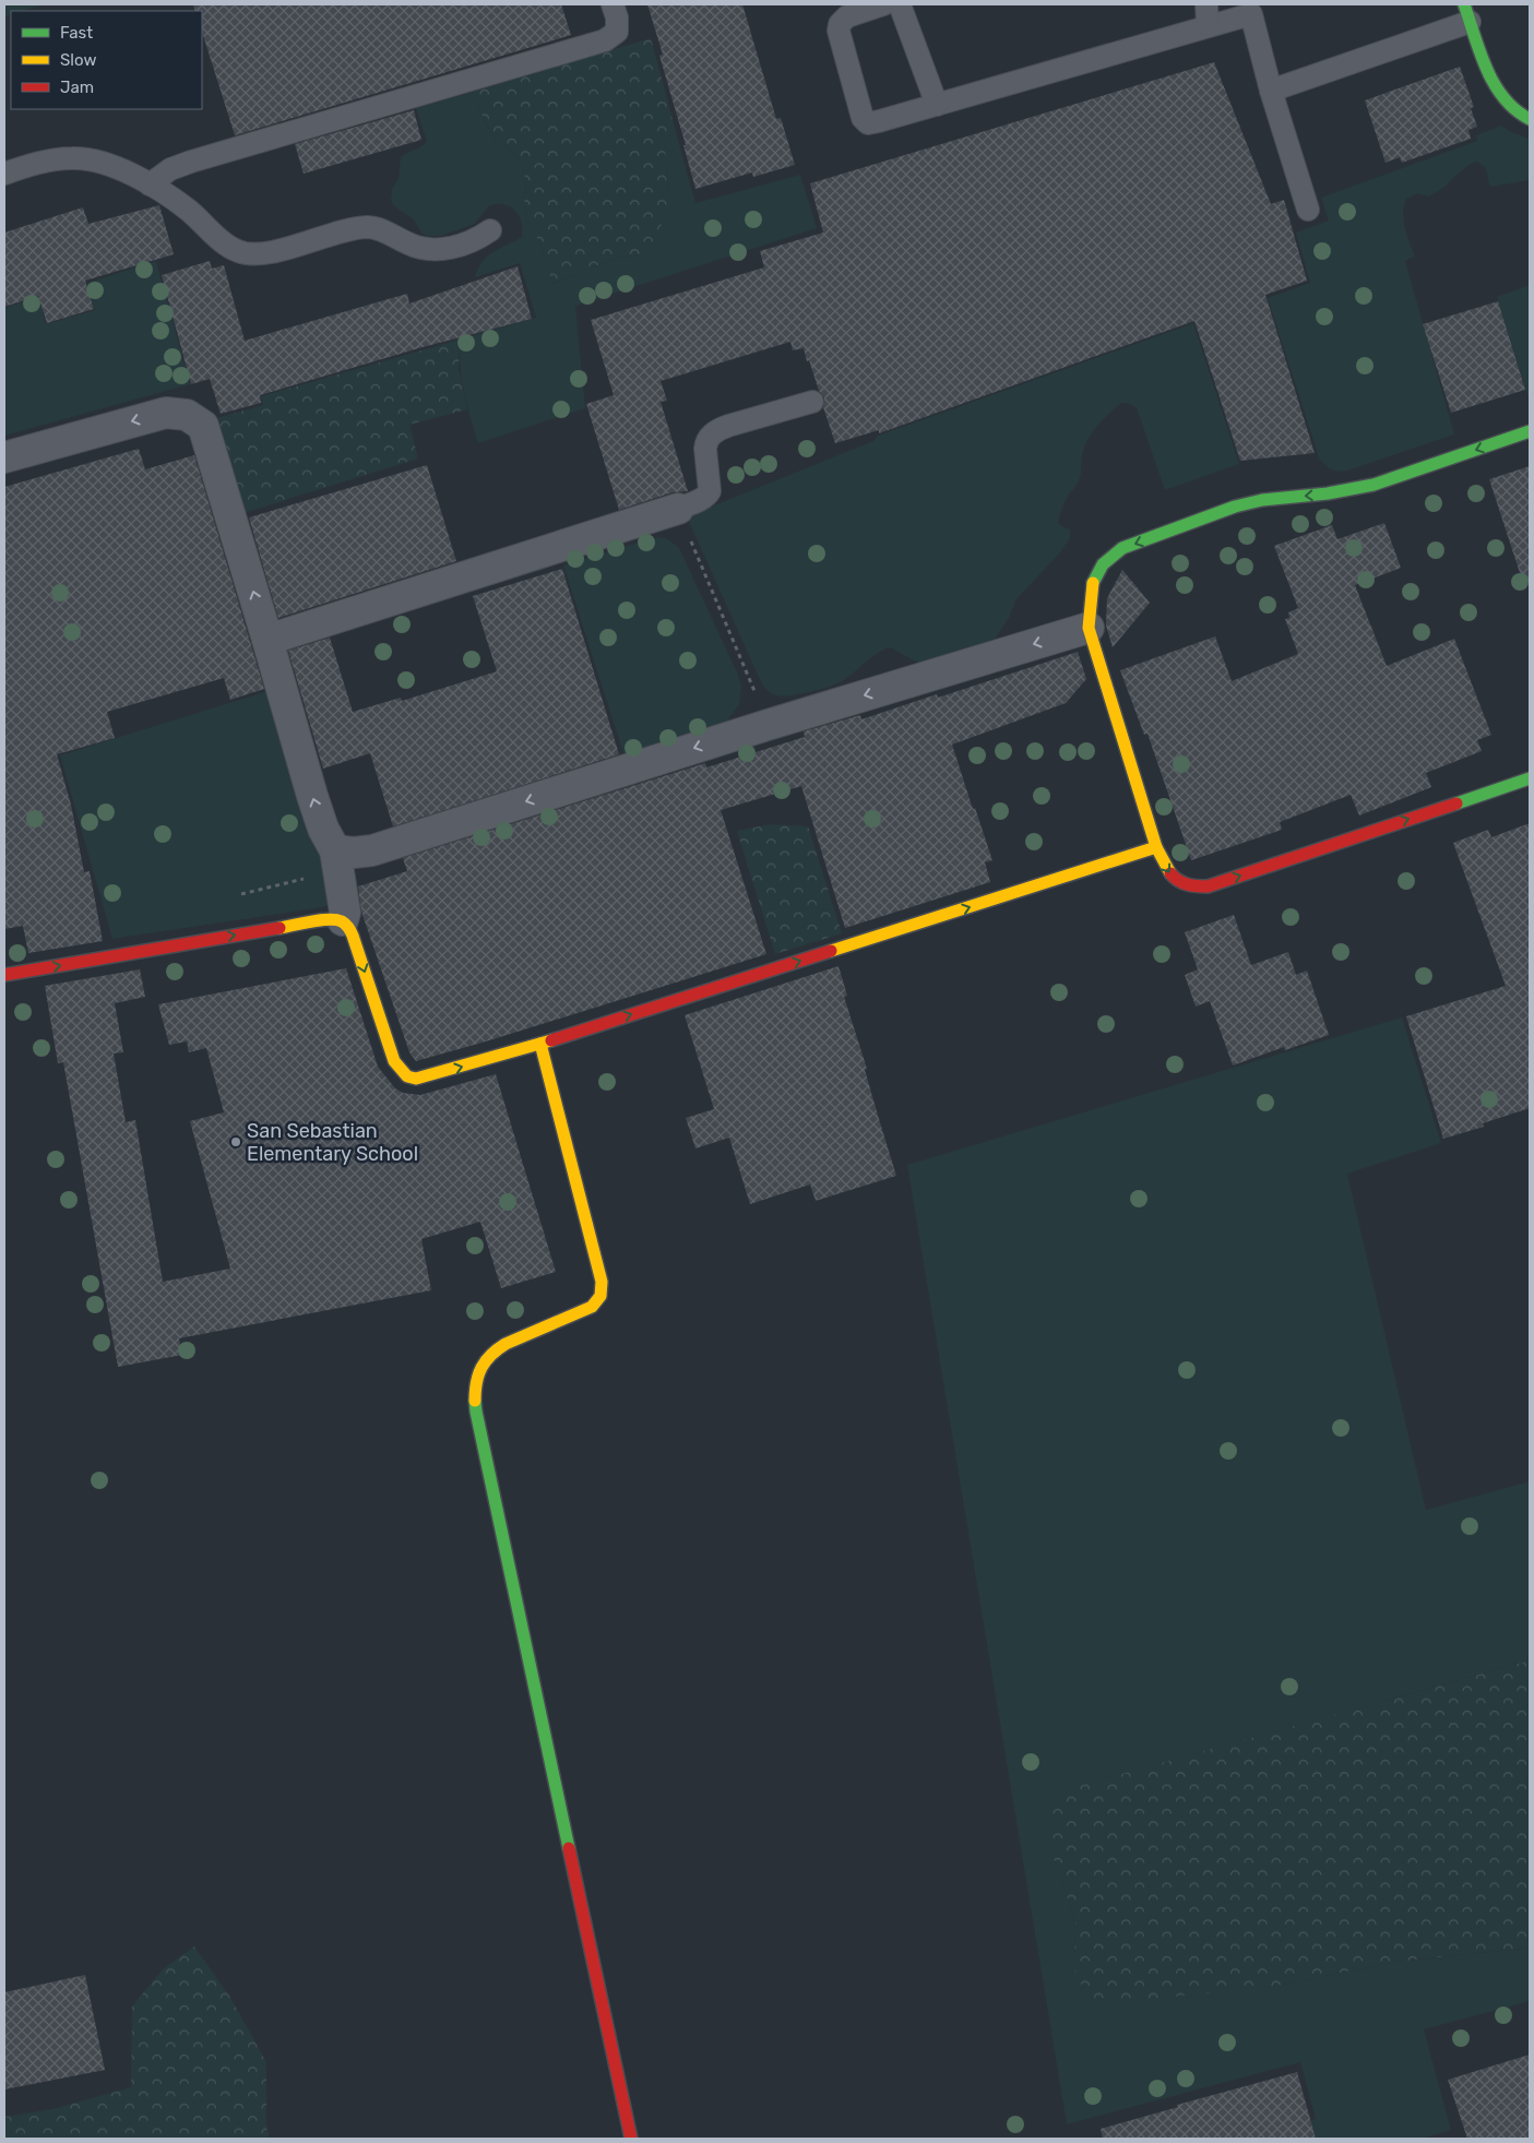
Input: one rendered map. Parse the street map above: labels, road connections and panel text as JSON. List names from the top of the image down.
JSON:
{
  "places": ["San Sebastian Elementary School"],
  "legend": ["Fast", "Slow", "Jam"]
}
